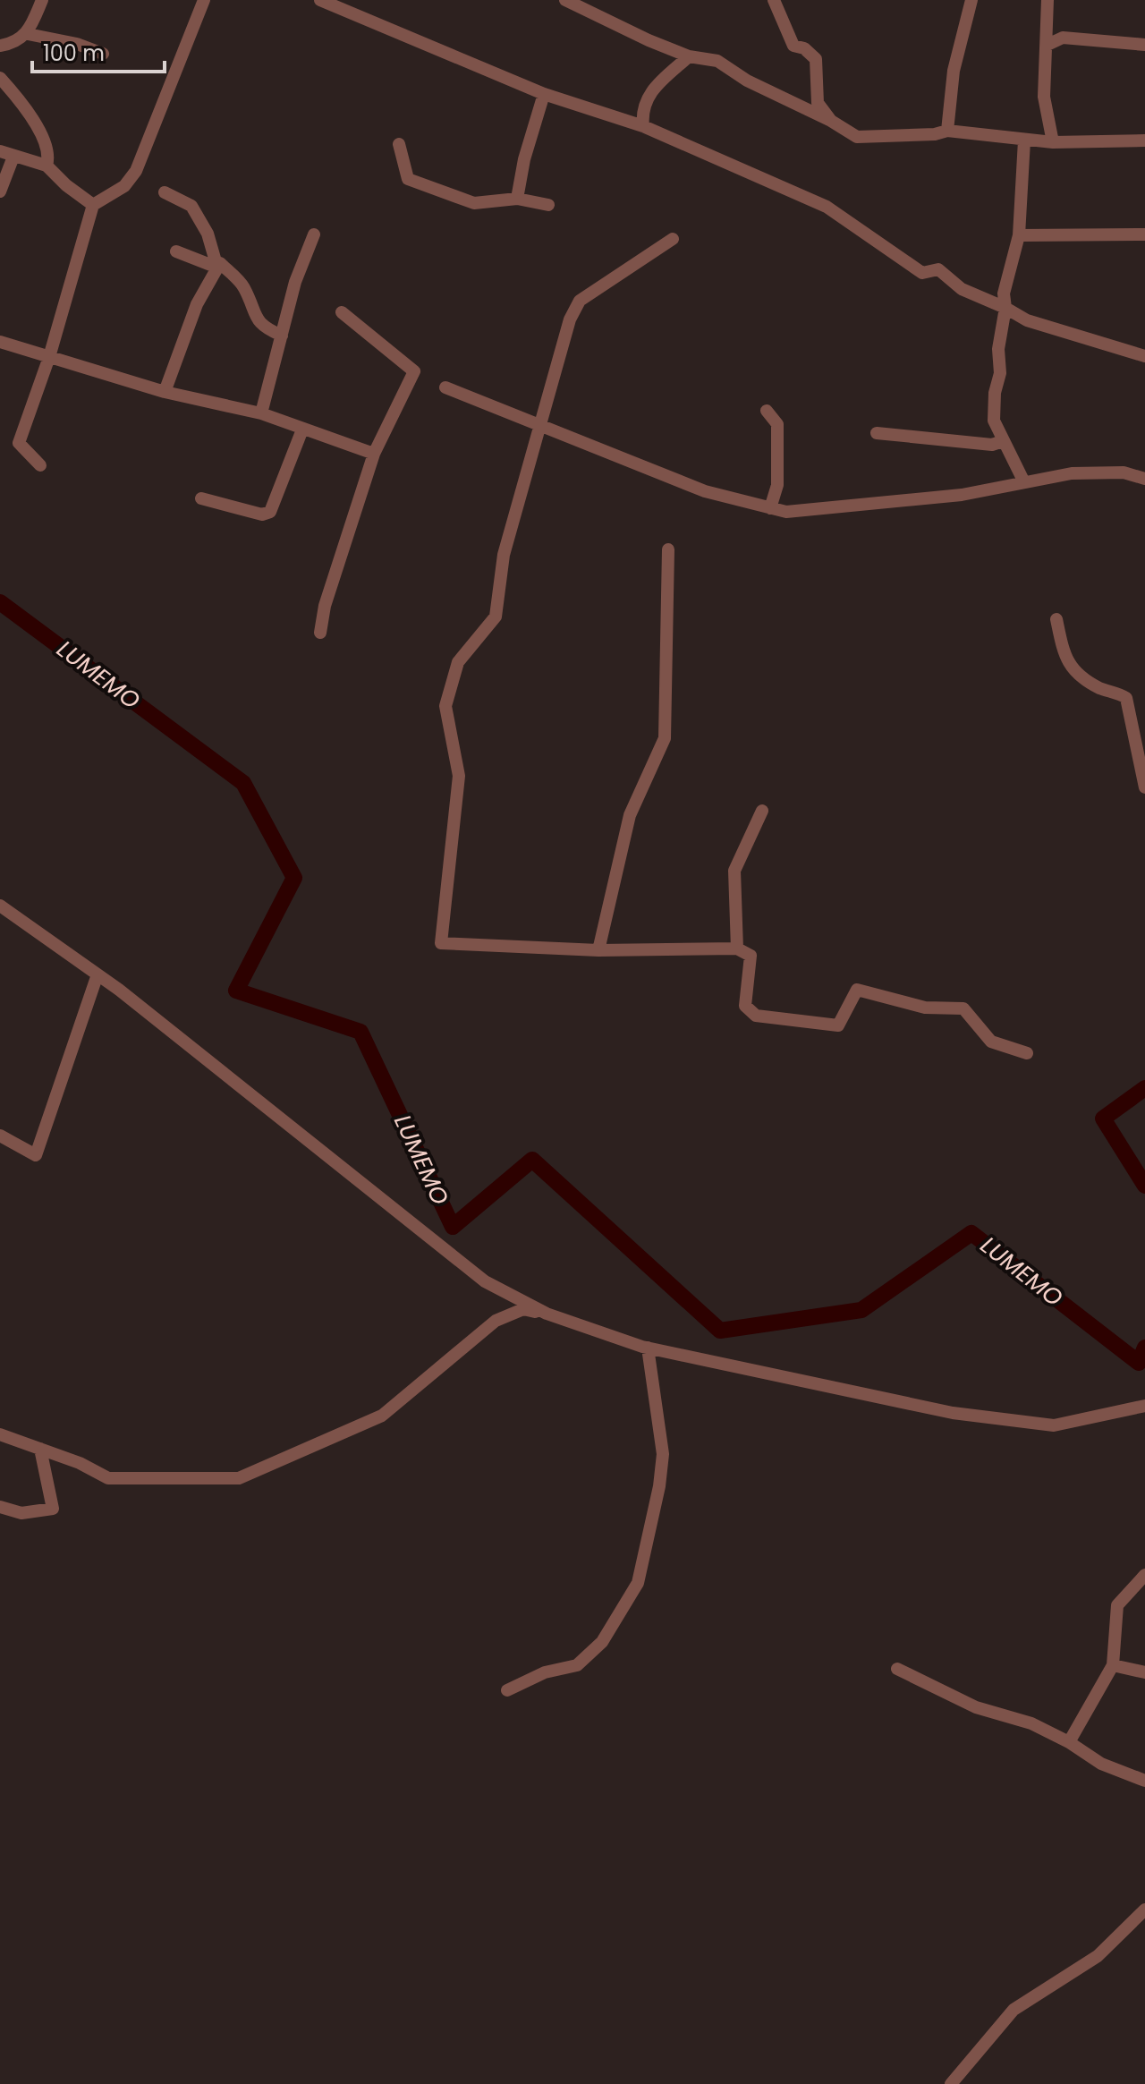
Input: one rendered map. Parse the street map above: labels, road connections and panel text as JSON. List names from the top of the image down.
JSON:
{
  "water": ["LUMEMO"],
  "scale_bar": "100 m"
}
